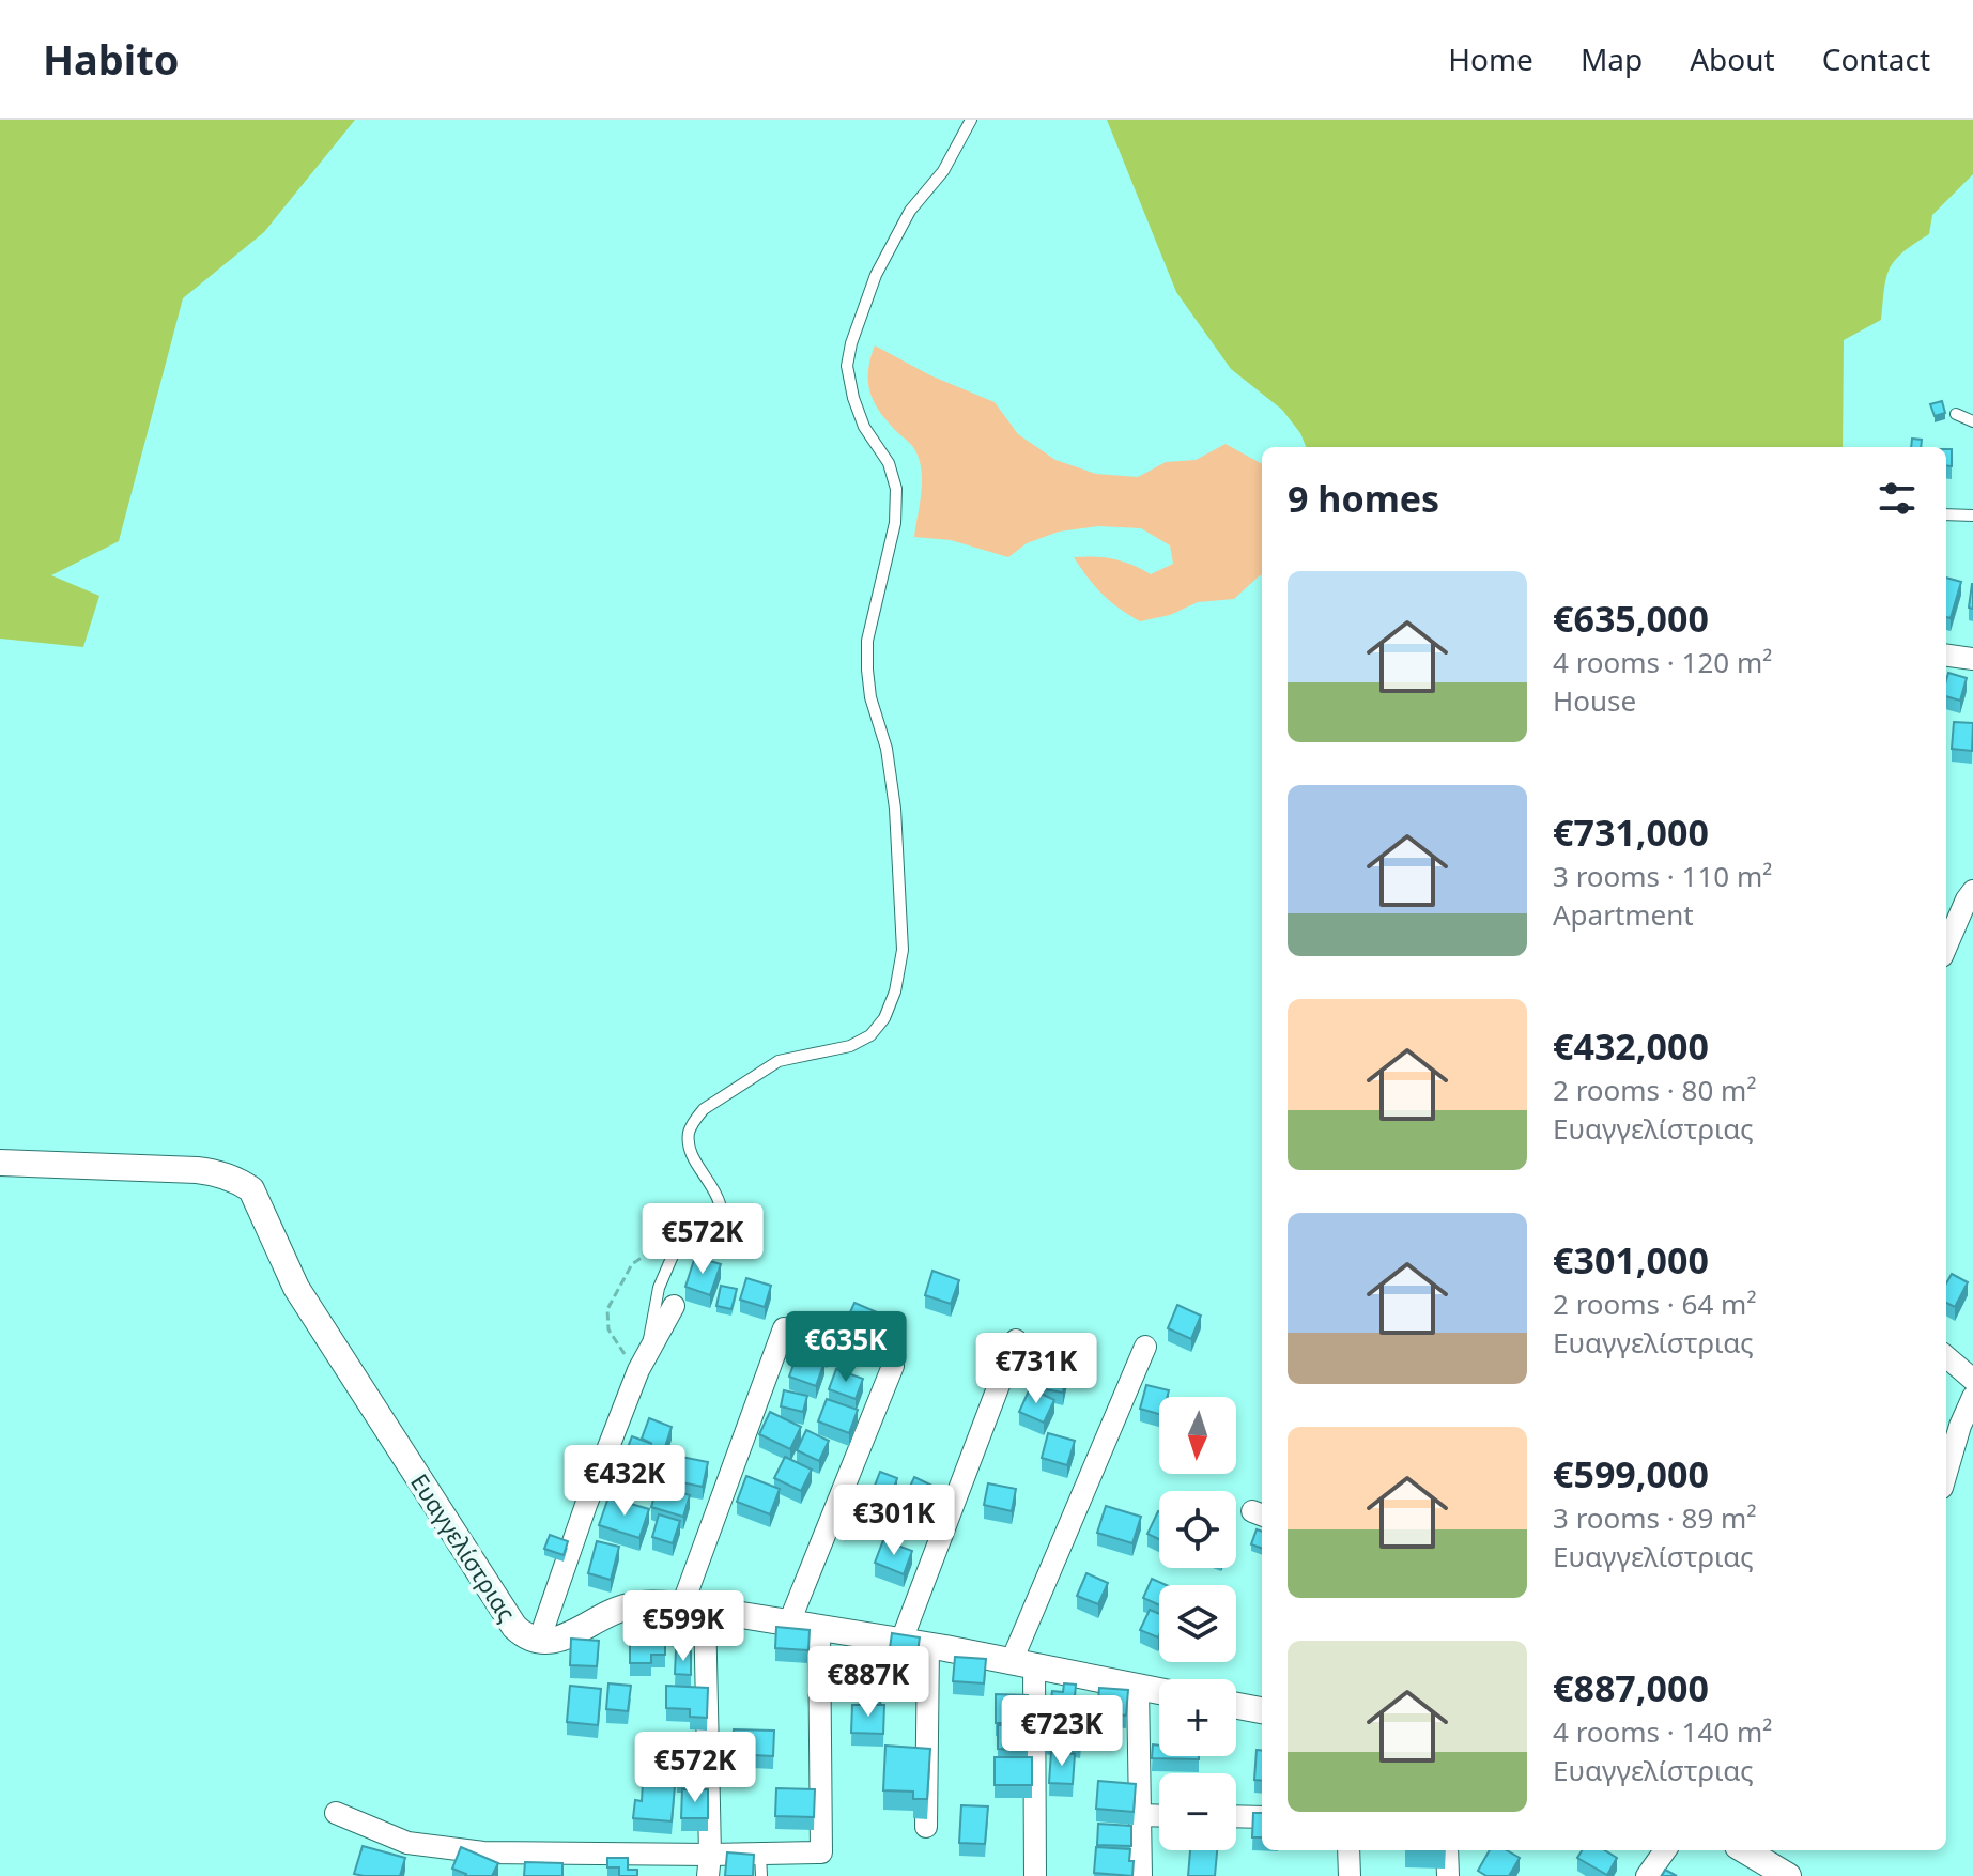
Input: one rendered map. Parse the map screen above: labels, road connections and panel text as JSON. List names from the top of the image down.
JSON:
{
  "streets": {
    "street": ["Ευαγγελίστριας"]
  },
  "north": "bottom",
  "page": {
    "header": "Habito",
    "nav": [
      "Home",
      "Map",
      "About",
      "Contact"
    ],
    "heading": "9 homes",
    "list": [
      {
        "name": "€635,000",
        "note": "4 rooms · 120 m² · House"
      },
      {
        "name": "€731,000",
        "note": "3 rooms · 110 m² · Apartment"
      },
      {
        "name": "€432,000",
        "note": "2 rooms · 80 m² · Ευαγγελίστριας"
      },
      {
        "name": "€301,000",
        "note": "2 rooms · 64 m² · Ευαγγελίστριας"
      },
      {
        "name": "€599,000",
        "note": "3 rooms · 89 m² · Ευαγγελίστριας"
      },
      {
        "name": "€887,000",
        "note": "4 rooms · 140 m² · Ευαγγελίστριας"
      }
    ],
    "price": [
      "€572K",
      "€635K",
      "€731K",
      "€432K",
      "€301K",
      "€599K",
      "€887K",
      "€723K",
      "€572K"
    ],
    "map_buttons": ["+", "−"]
  }
}
